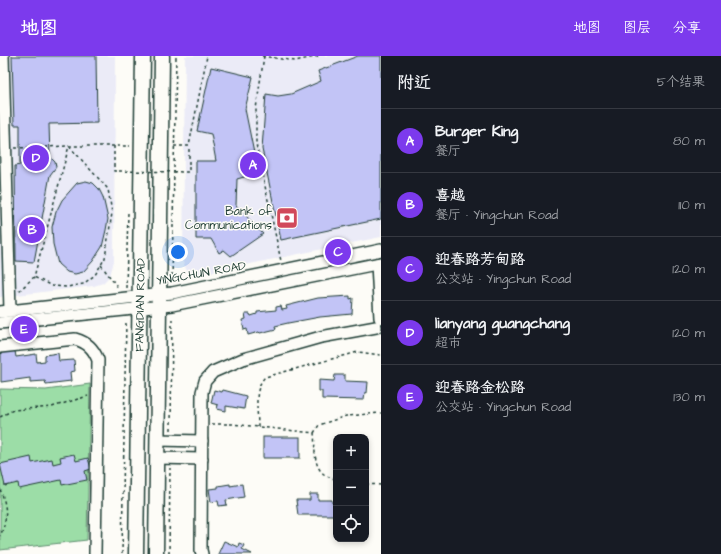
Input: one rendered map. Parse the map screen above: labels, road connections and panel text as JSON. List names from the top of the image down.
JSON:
{
  "streets": {
    "main road": ["FANGDIAN ROAD"],
    "street": ["YINGCHUN ROAD"]
  },
  "crossings": [
    ["YINGCHUN ROAD", "FANGDIAN ROAD"]
  ],
  "places": {
    "bank": ["Bank of Communications"]
  },
  "page": {
    "header": "地图",
    "nav": ["地图", "图层", "分享"],
    "heading": ["附近", "5个结果"],
    "list": [
      {
        "mark": "A",
        "name": "Burger King",
        "note": "餐厅",
        "value": "80 m"
      },
      {
        "mark": "B",
        "name": "喜越",
        "note": "餐厅 · Yingchun Road",
        "value": "110 m"
      },
      {
        "mark": "C",
        "name": "迎春路芳甸路",
        "note": "公交站 · Yingchun Road",
        "value": "120 m"
      },
      {
        "mark": "D",
        "name": "lianyang guangchang",
        "note": "超市",
        "value": "120 m"
      },
      {
        "mark": "E",
        "name": "迎春路金松路",
        "note": "公交站 · Yingchun Road",
        "value": "130 m"
      }
    ],
    "pins": [
      "D",
      "A",
      "B",
      "C",
      "E"
    ],
    "map_buttons": ["+", "−"]
  }
}
